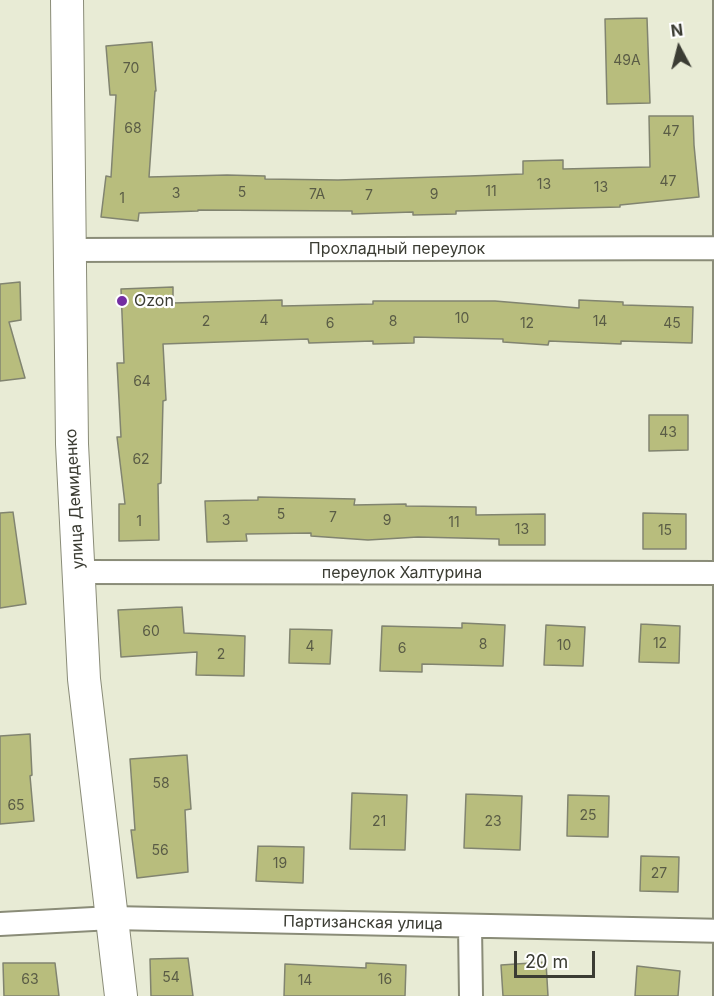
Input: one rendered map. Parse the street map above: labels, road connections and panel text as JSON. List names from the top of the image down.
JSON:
{
  "streets": {
    "main road": ["улица Демиденко"],
    "street": ["Прохладный переулок", "переулок Халтурина", "Партизанская улица"]
  },
  "crossings": [
    ["Прохладный переулок", "улица Демиденко"],
    ["улица Демиденко", "переулок Халтурина"],
    ["улица Демиденко", "Партизанская улица"]
  ],
  "places": ["Ozon"],
  "house_numbers": [
    "49А",
    "70",
    "68",
    "47",
    "47",
    "13",
    "13",
    "11",
    "5",
    "3",
    "7А",
    "9",
    "7",
    "1",
    "10",
    "4",
    "2",
    "8",
    "14",
    "6",
    "12",
    "45",
    "64",
    "43",
    "62",
    "5",
    "7",
    "3",
    "9",
    "1",
    "11",
    "13",
    "15",
    "60",
    "12",
    "8",
    "10",
    "4",
    "6",
    "2",
    "58",
    "65",
    "25",
    "21",
    "23",
    "56",
    "19",
    "27",
    "54",
    "63",
    "16",
    "14"
  ],
  "scale_bar": "20 m",
  "north": "top"
}
